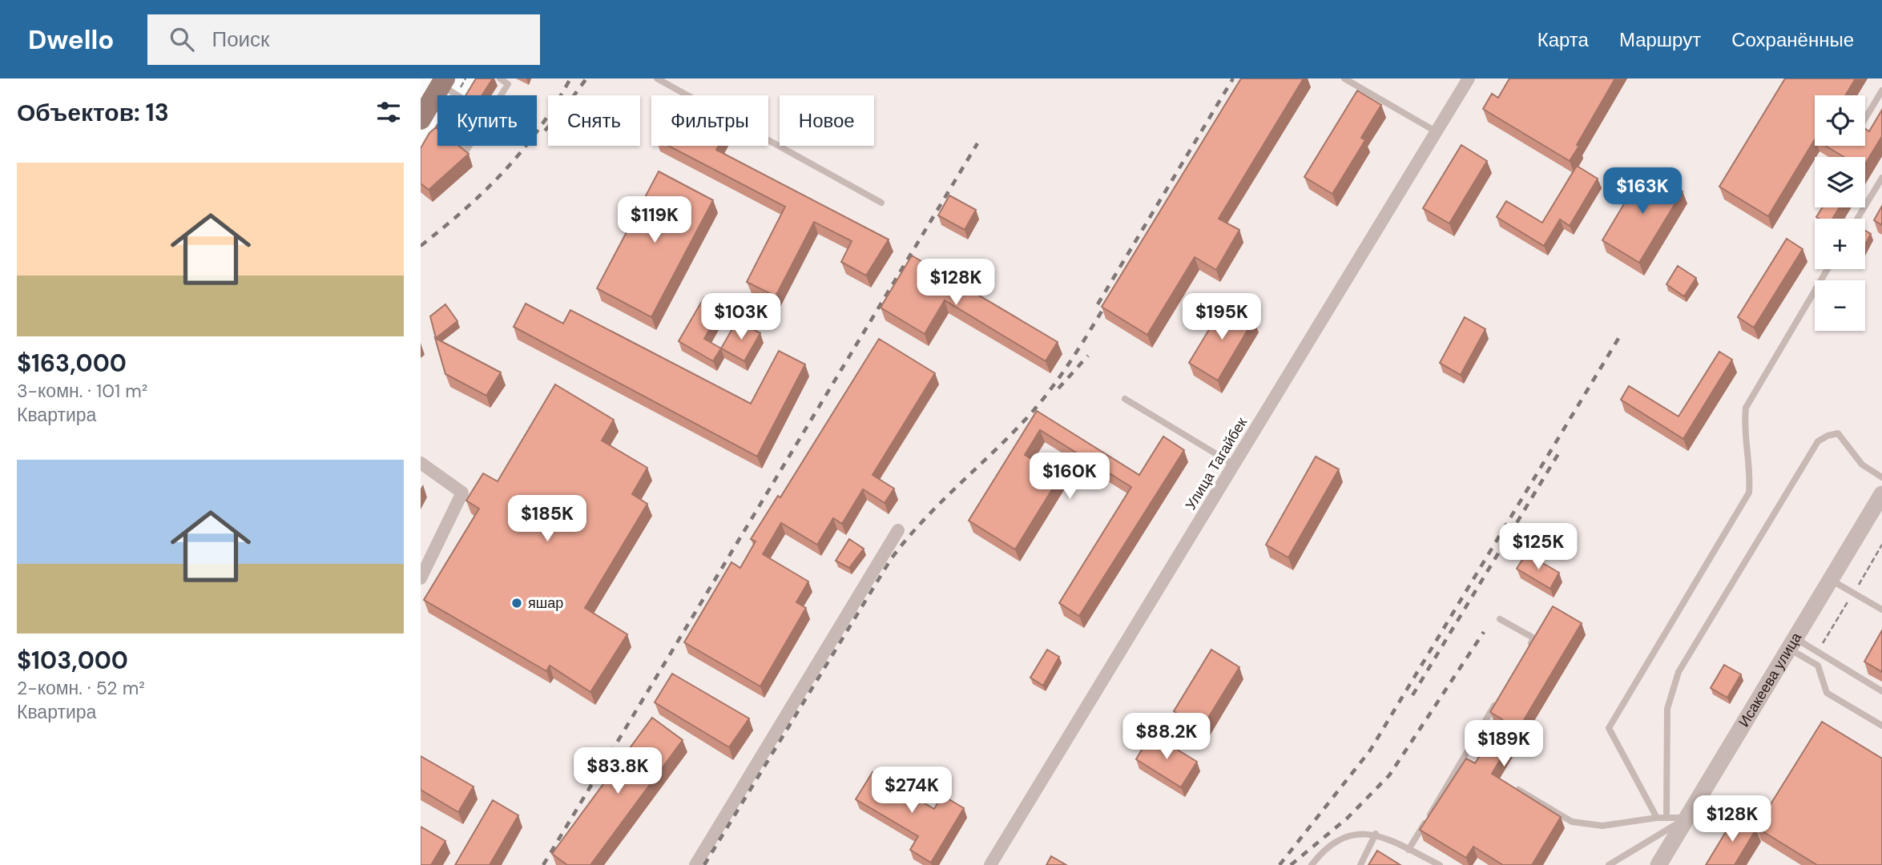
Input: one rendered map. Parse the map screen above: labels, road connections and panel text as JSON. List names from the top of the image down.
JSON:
{
  "streets": {
    "street": ["Улица Тагайбек", "Исакеева улица"]
  },
  "places": ["яшар"],
  "page": {
    "header": "Dwello",
    "search": "Поиск",
    "nav": ["Карта", "Маршрут", "Сохранённые"],
    "heading": "Объектов: 13",
    "map_buttons": ["+", "−"],
    "chip": [
      "Купить",
      "Снять",
      "Фильтры",
      "Новое"
    ],
    "list": [
      {
        "name": "$163,000",
        "note": "3-комн. · 101 m² · Квартира"
      },
      {
        "name": "$103,000",
        "note": "2-комн. · 52 m² · Квартира"
      }
    ],
    "price": [
      "$163K",
      "$119K",
      "$128K",
      "$103K",
      "$195K",
      "$160K",
      "$185K",
      "$125K",
      "$88.2K",
      "$189K",
      "$83.8K",
      "$274K",
      "$128K"
    ]
  }
}
